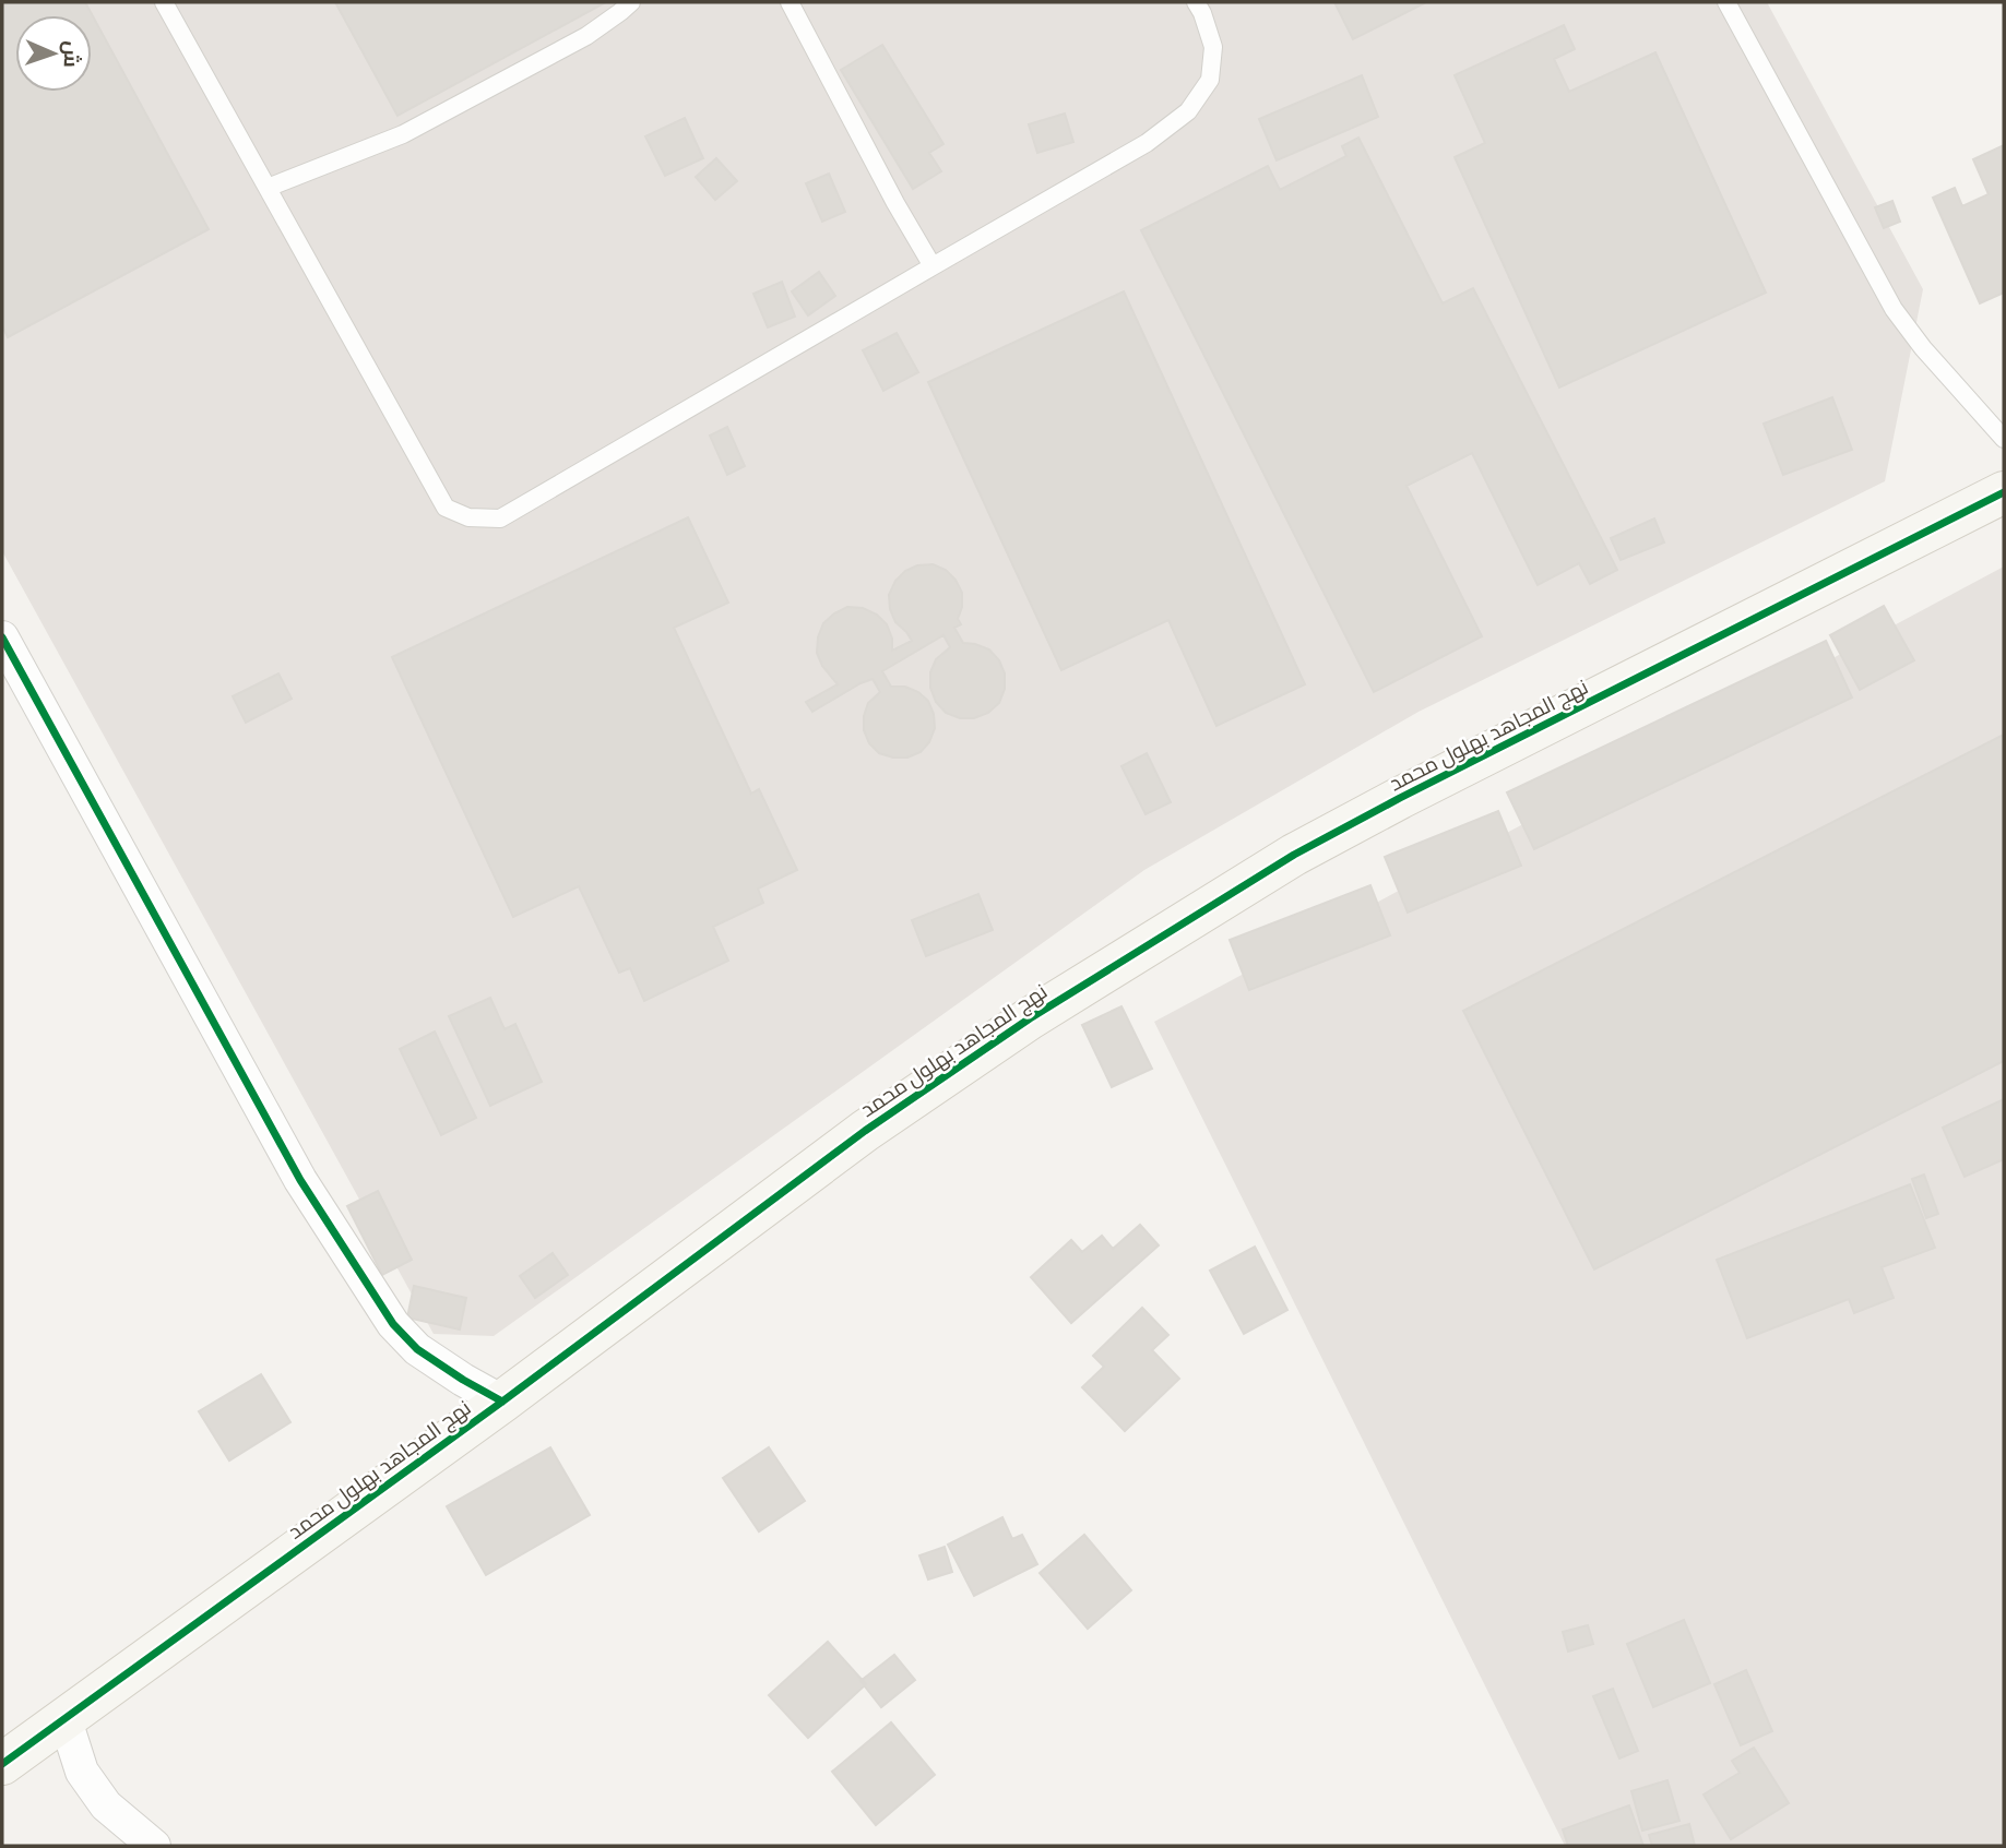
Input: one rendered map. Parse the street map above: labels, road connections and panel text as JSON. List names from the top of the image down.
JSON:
{
  "streets": {
    "street": ["نهج المجاهد بهلول محمد"]
  },
  "north": "right"
}
